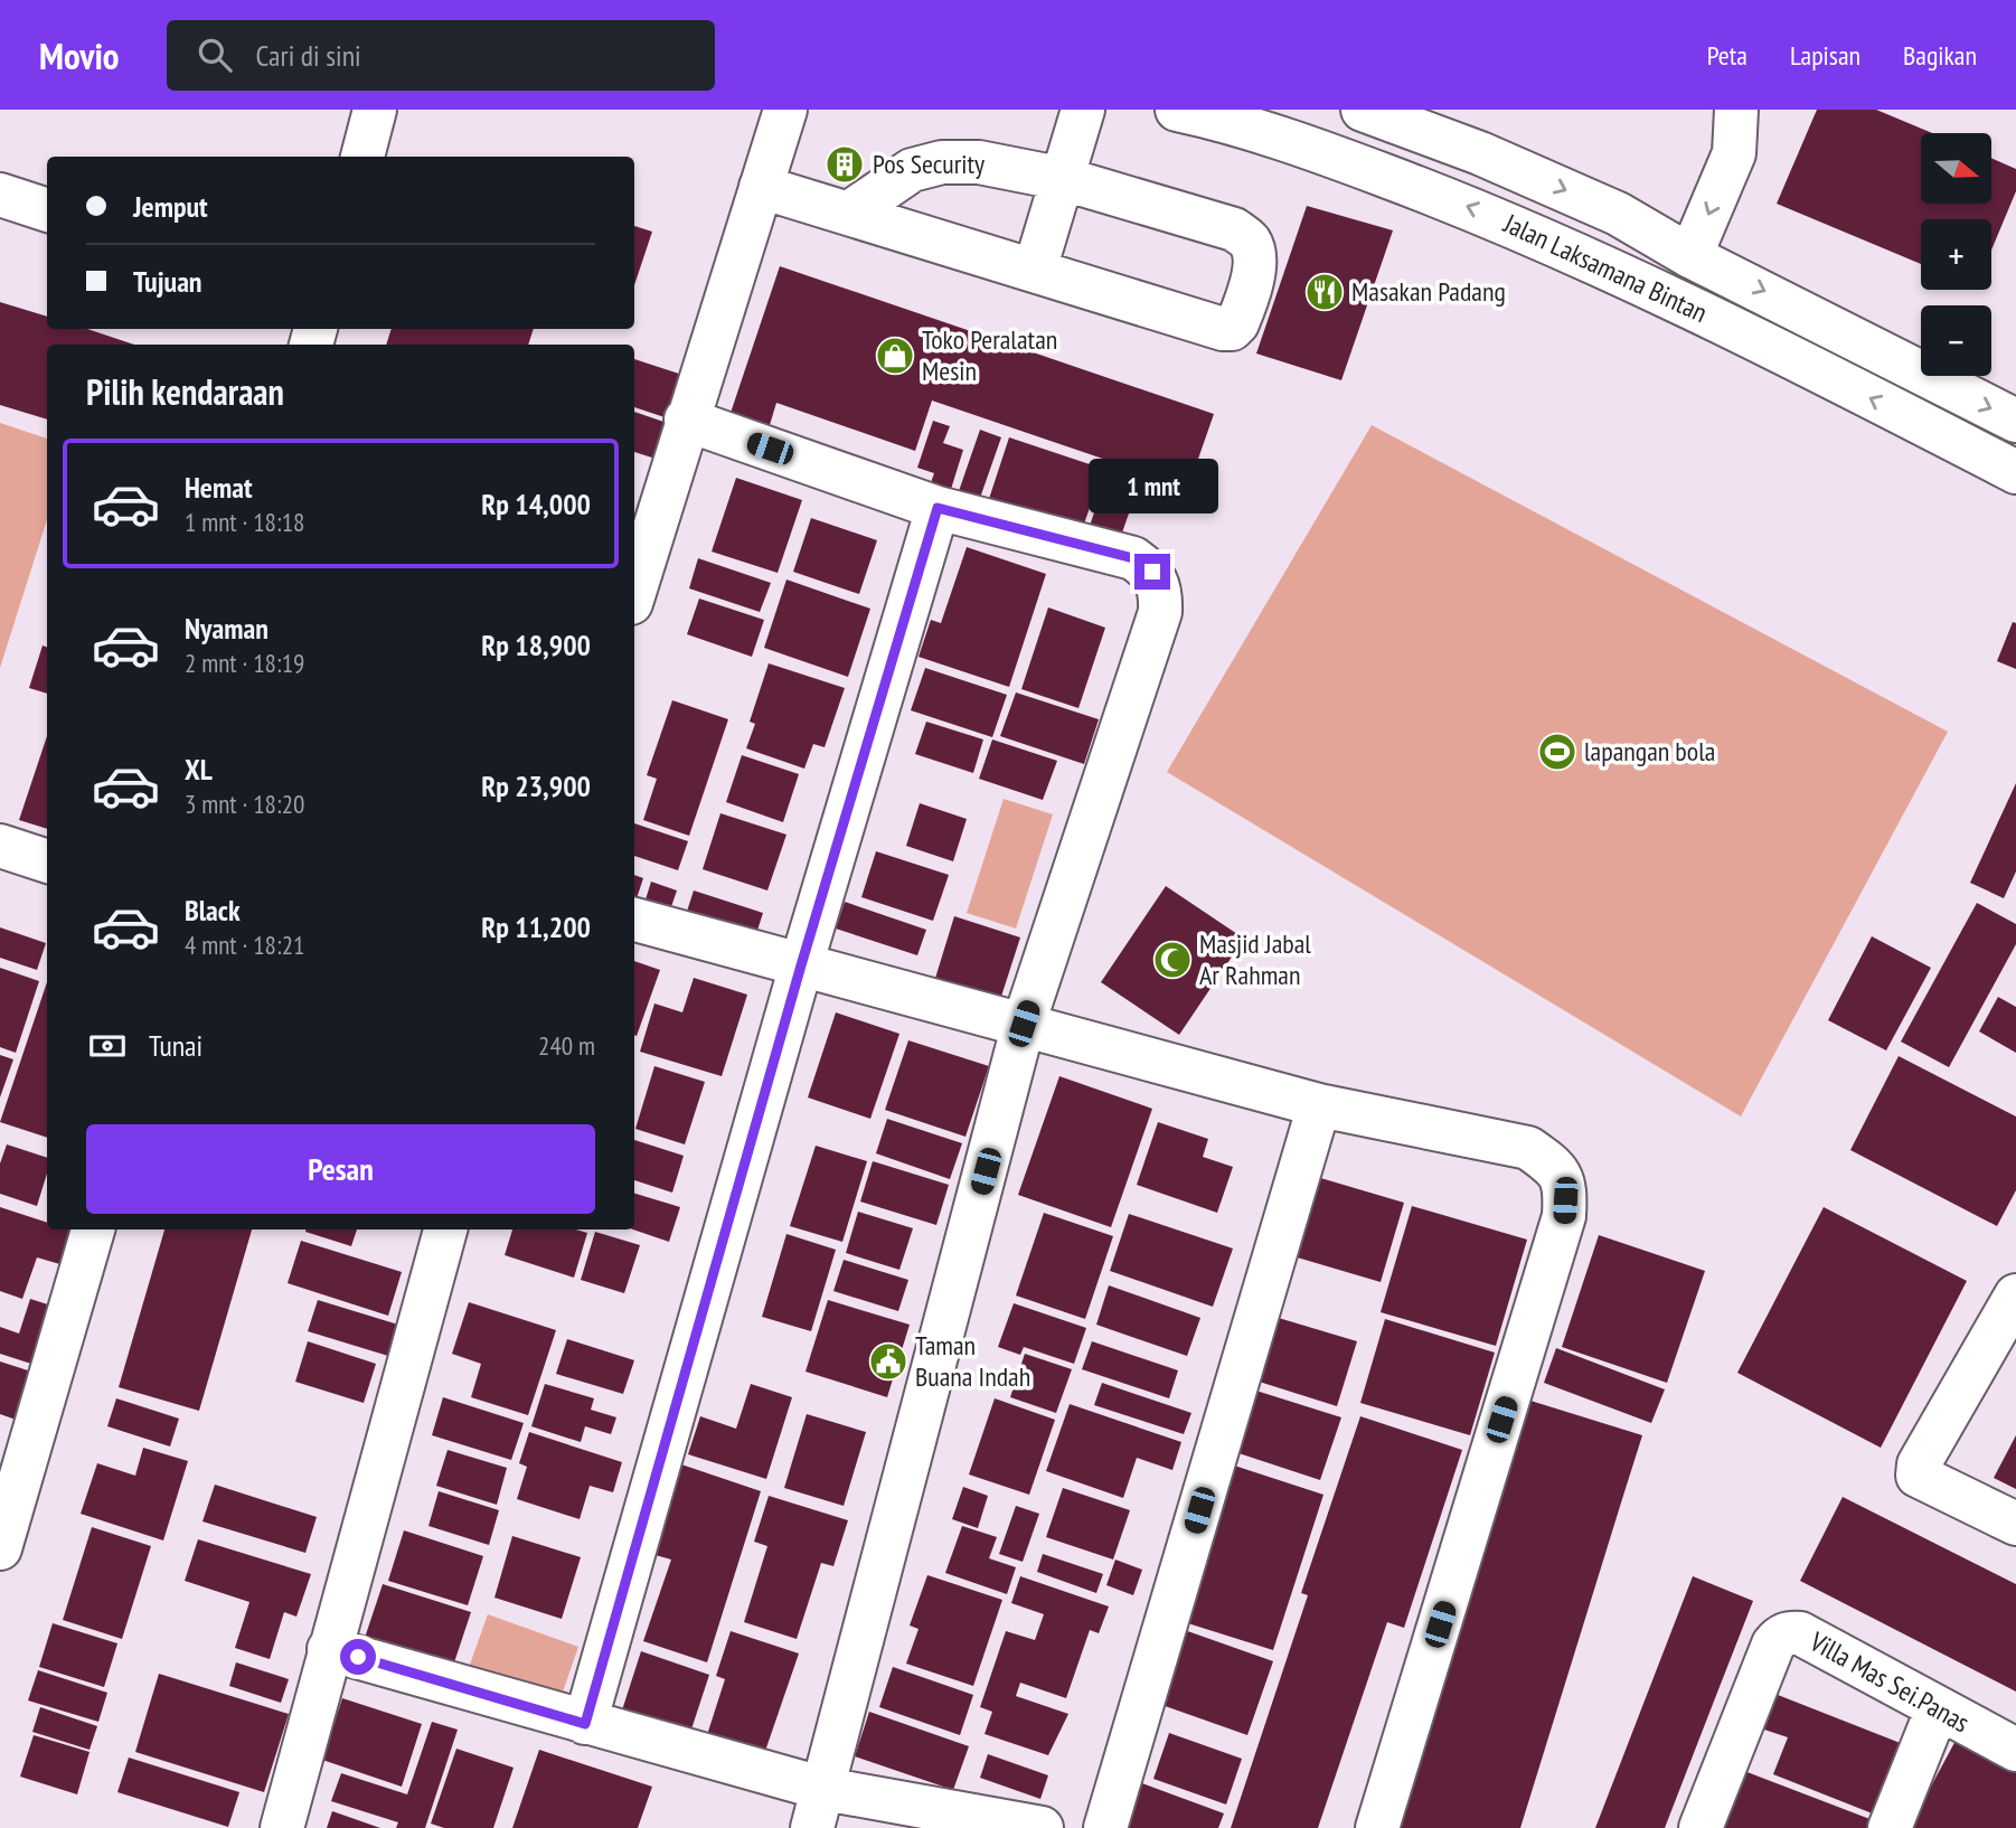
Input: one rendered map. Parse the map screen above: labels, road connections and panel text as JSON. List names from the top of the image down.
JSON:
{
  "streets": {
    "street": ["Jalan Laksamana Bintan", "Villa Mas Sei.Panas"]
  },
  "places": {
    "building": ["Pos Security"],
    "restaurant": ["Masakan Padang"],
    "shop": ["Toko Peralatan Mesin"],
    "sports": ["lapangan bola"],
    "mosque": ["Masjid Jabal Ar Rahman"],
    "public building": ["Taman Buana Indah"]
  },
  "north": "right",
  "page": {
    "header": "Movio",
    "search": "Cari di sini",
    "nav": ["Peta", "Lapisan", "Bagikan"],
    "map_buttons": ["+", "−"],
    "banner": ["Jemput", "Tujuan"],
    "heading": "Pilih kendaraan",
    "list": [
      {
        "name": "Hemat",
        "note": "1 mnt · 18:18",
        "value": "Rp 14,000"
      },
      {
        "name": "Nyaman",
        "note": "2 mnt · 18:19",
        "value": "Rp 18,900"
      },
      {
        "name": "XL",
        "note": "3 mnt · 18:20",
        "value": "Rp 23,900"
      },
      {
        "name": "Black",
        "note": "4 mnt · 18:21",
        "value": "Rp 11,200"
      }
    ],
    "bubble": "1 mnt",
    "pay": ["Tunai", "240 m"],
    "buttons": "Pesan"
  }
}
